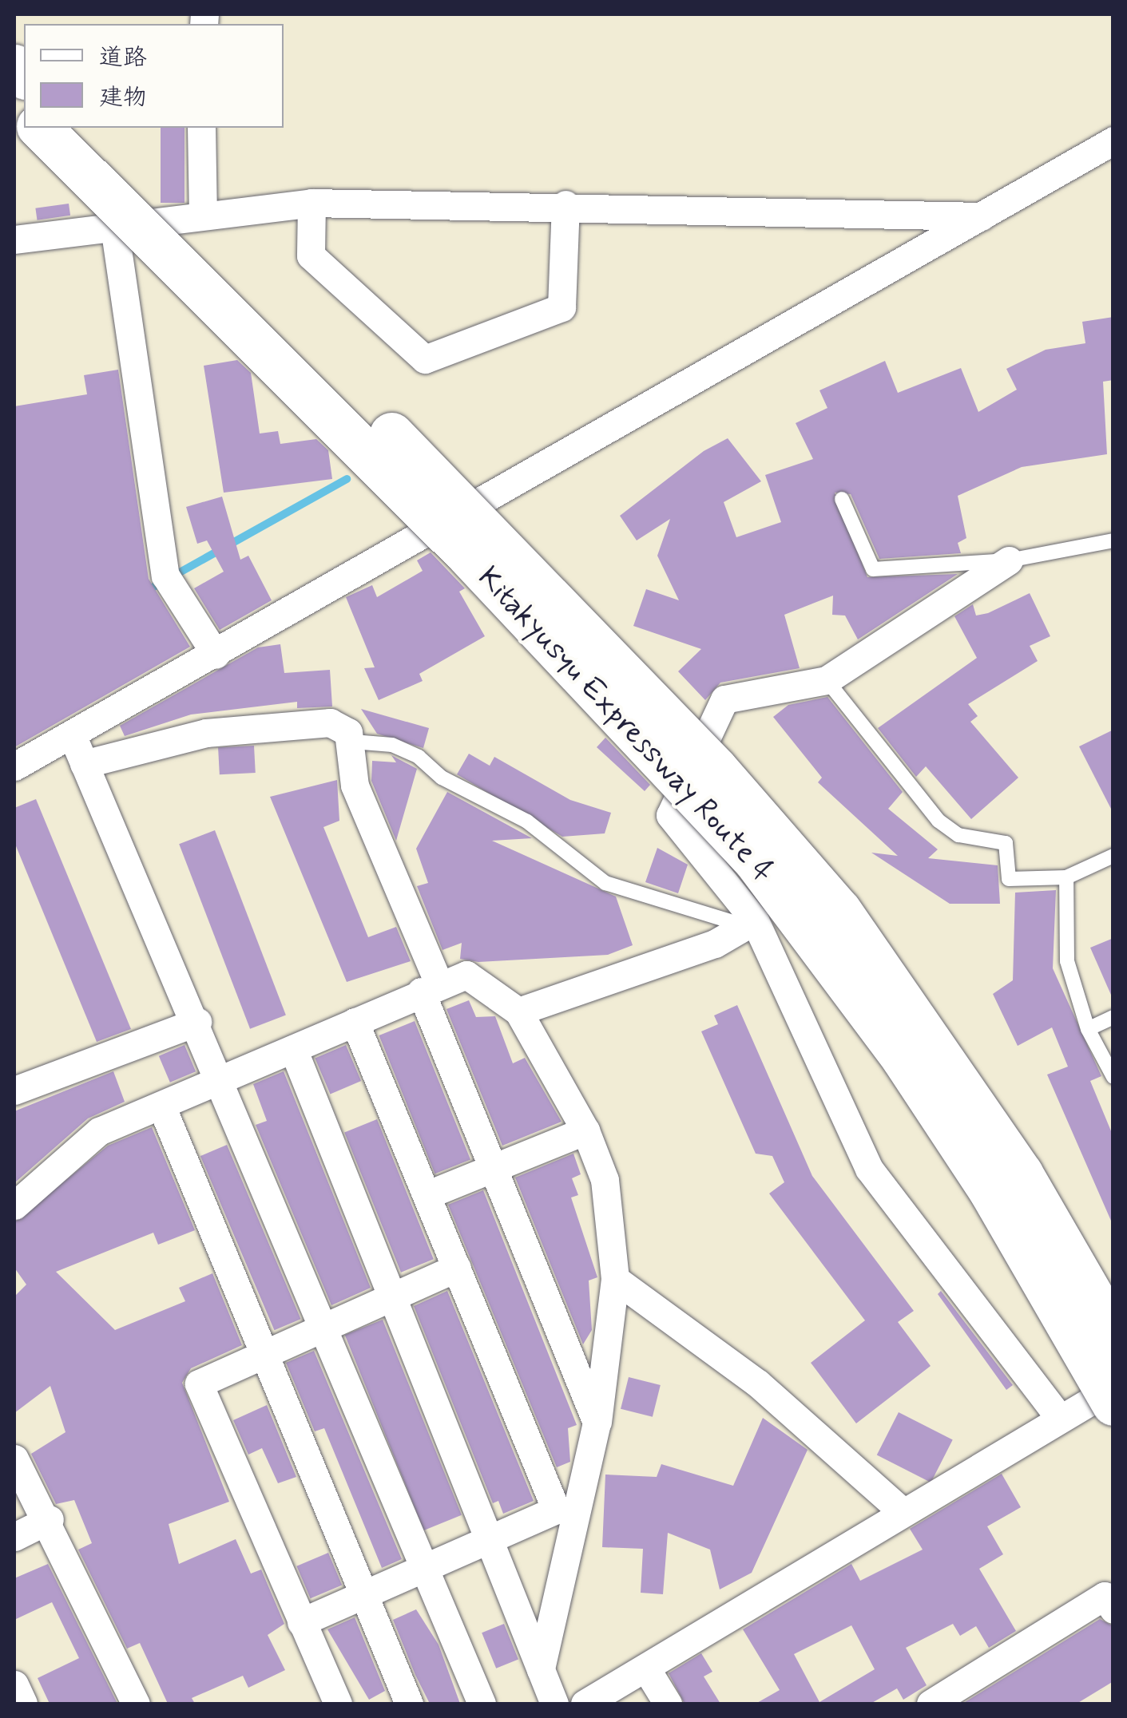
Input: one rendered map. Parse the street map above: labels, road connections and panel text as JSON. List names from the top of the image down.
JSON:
{
  "streets": {
    "highway": ["Kitakyusyu Expressway Route 4"]
  },
  "legend": ["道路", "建物"]
}
